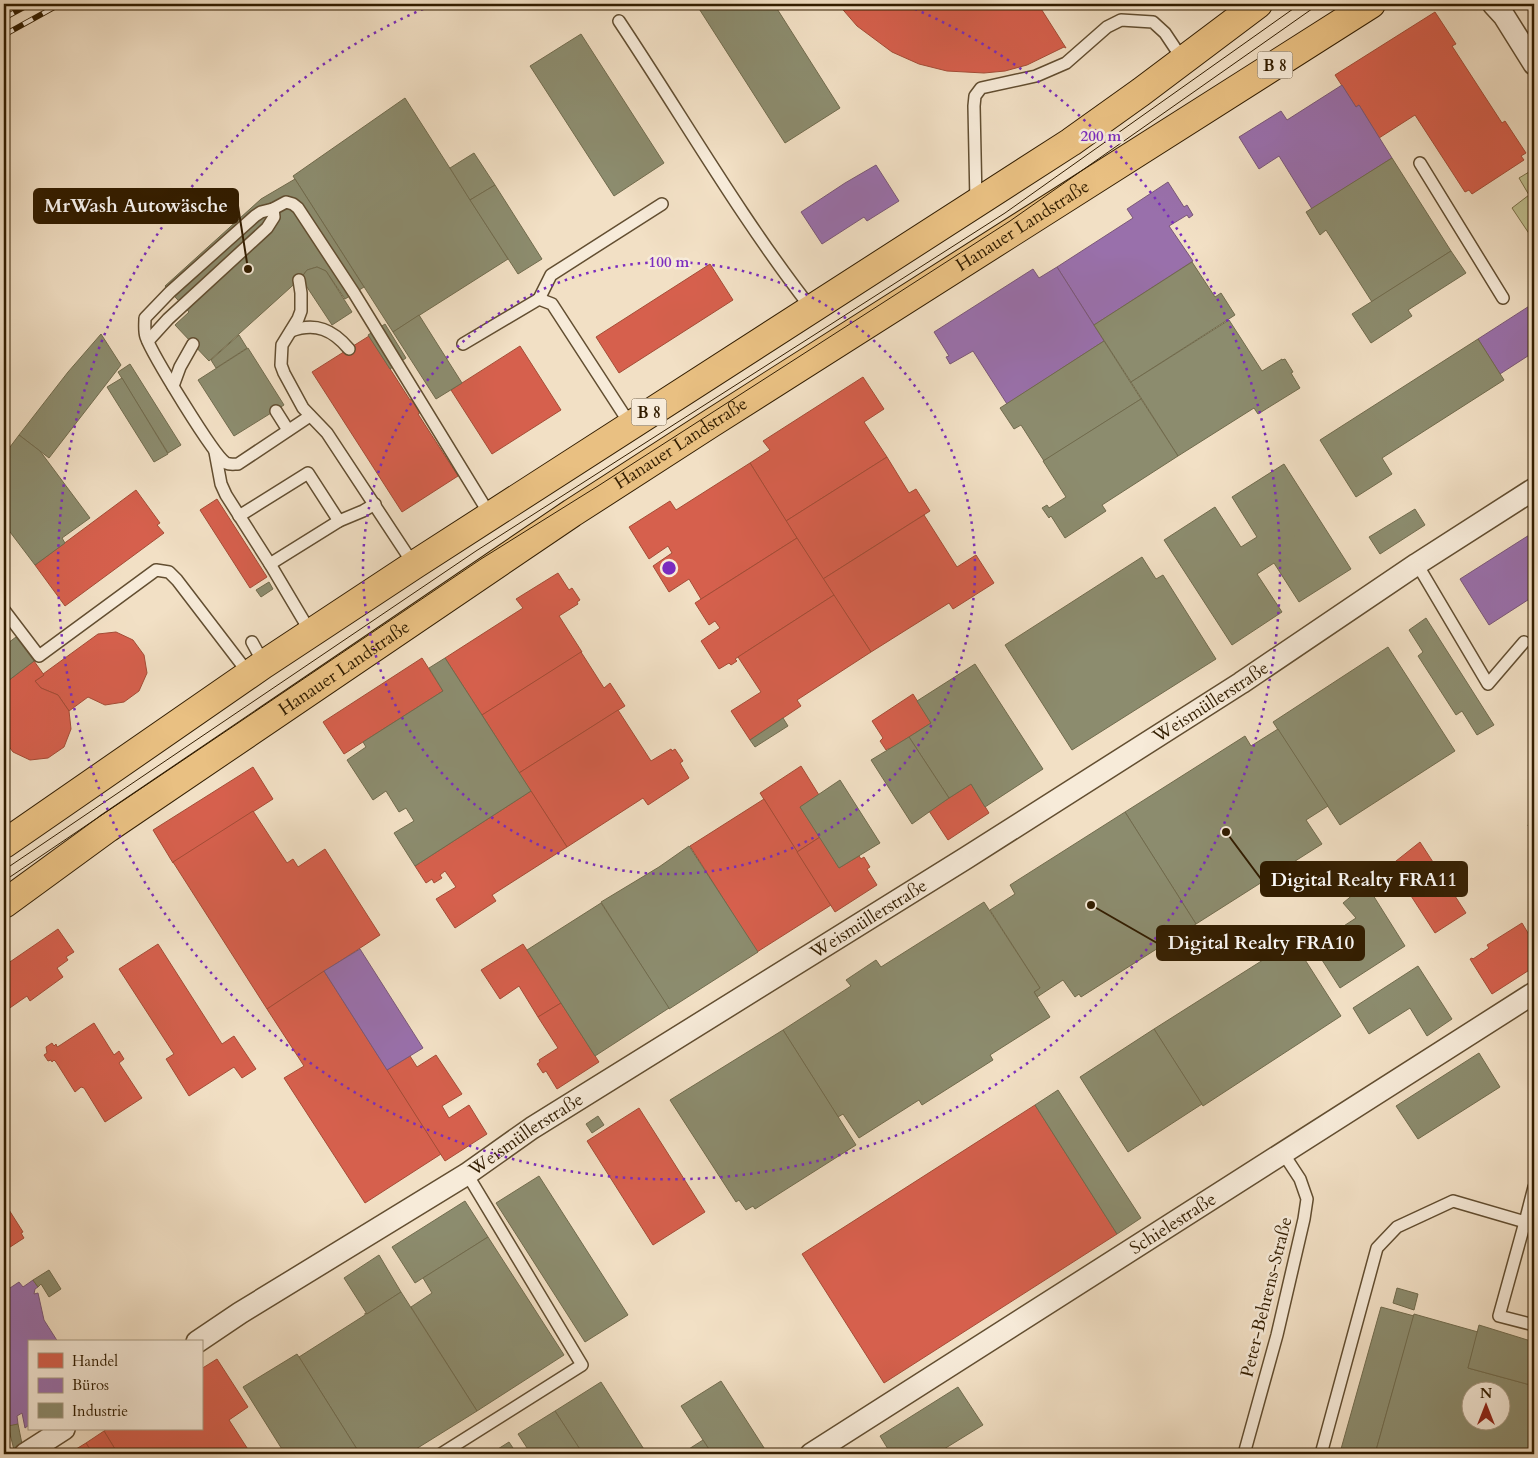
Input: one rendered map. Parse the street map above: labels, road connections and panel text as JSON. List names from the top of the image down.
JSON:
{
  "streets": {
    "main road": ["B 8", "Hanauer Landstraße"],
    "street": ["Weismüllerstraße", "Schielestraße"],
    "lane": ["Peter-Behrens-Straße"]
  },
  "crossings": [
    ["Schielestraße", "Peter-Behrens-Straße"]
  ],
  "places": ["MrWash Autowäsche", "Digital Realty FRA11", "Digital Realty FRA10"],
  "legend": ["Handel", "Büros", "Industrie"],
  "north": "top",
  "rings": ["200 m", "100 m"]
}
